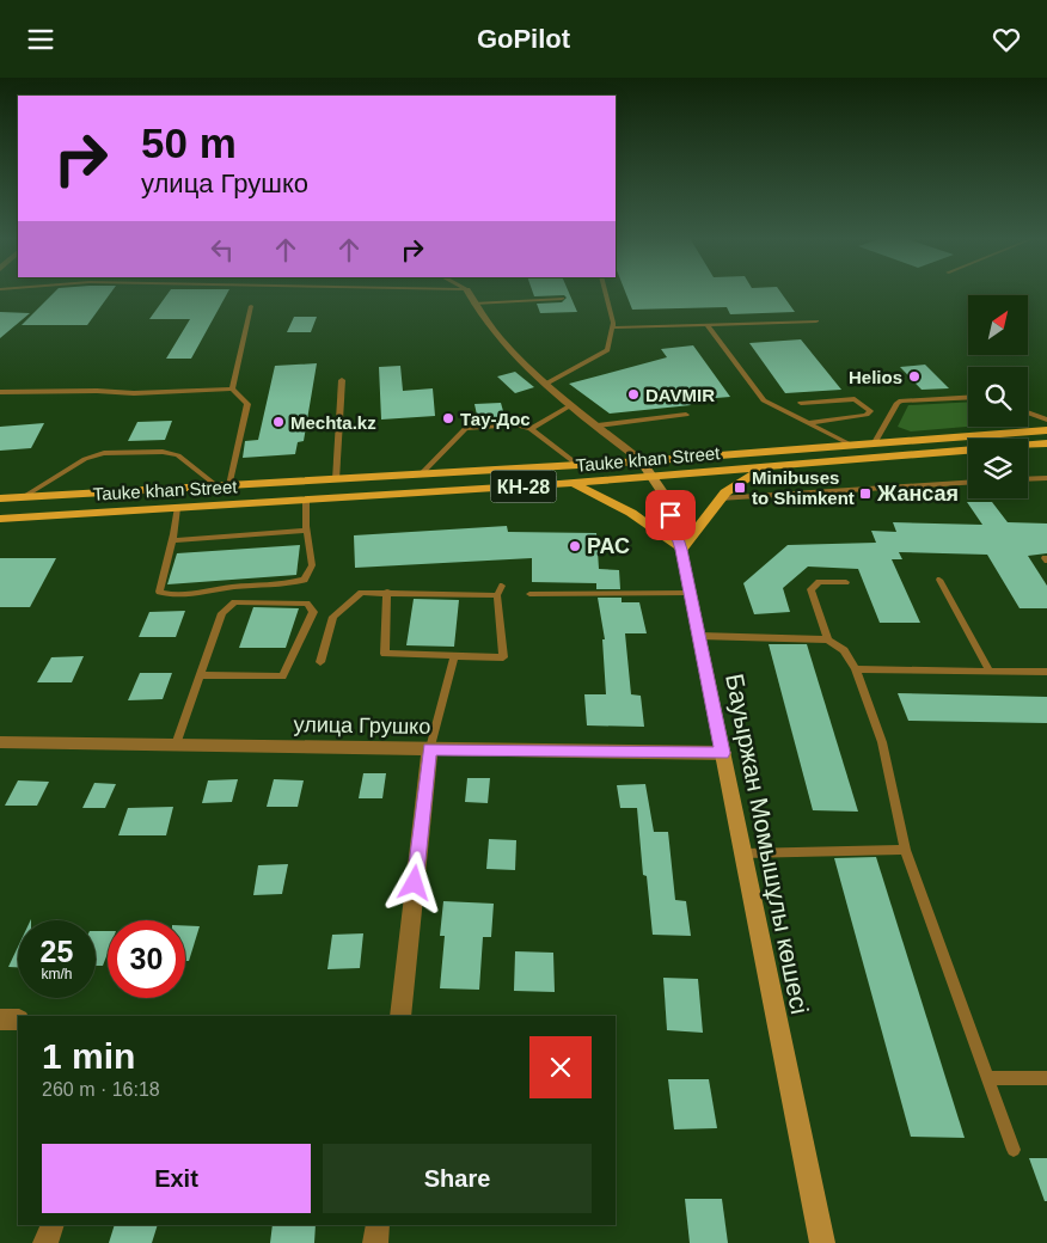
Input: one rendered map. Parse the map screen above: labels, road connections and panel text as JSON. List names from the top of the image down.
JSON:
{
  "streets": {
    "main road": ["Tauke khan Street", "КН-28"],
    "street": ["улица Грушко", "Бауыржан Момышұлы көшесі"]
  },
  "crossings": [
    ["Tauke khan Street", "Бауыржан Момышұлы көшесі"],
    ["улица Грушко", "Бауыржан Момышұлы көшесі"]
  ],
  "places": {
    "other": [
      "Helios",
      "DAVMIR",
      "Тау-Дос",
      "Mechta.kz",
      "РАС"
    ],
    "transit": ["Minibuses to Shimkent", "Жансая"]
  },
  "north": "top right",
  "page": {
    "header": "GoPilot",
    "turn": ["50 m", "улица Грушко"],
    "speed": "25 km/h",
    "limit": "30",
    "heading": ["1 min", "260 m · 16:18"],
    "buttons": ["Exit", "Share"]
  }
}
